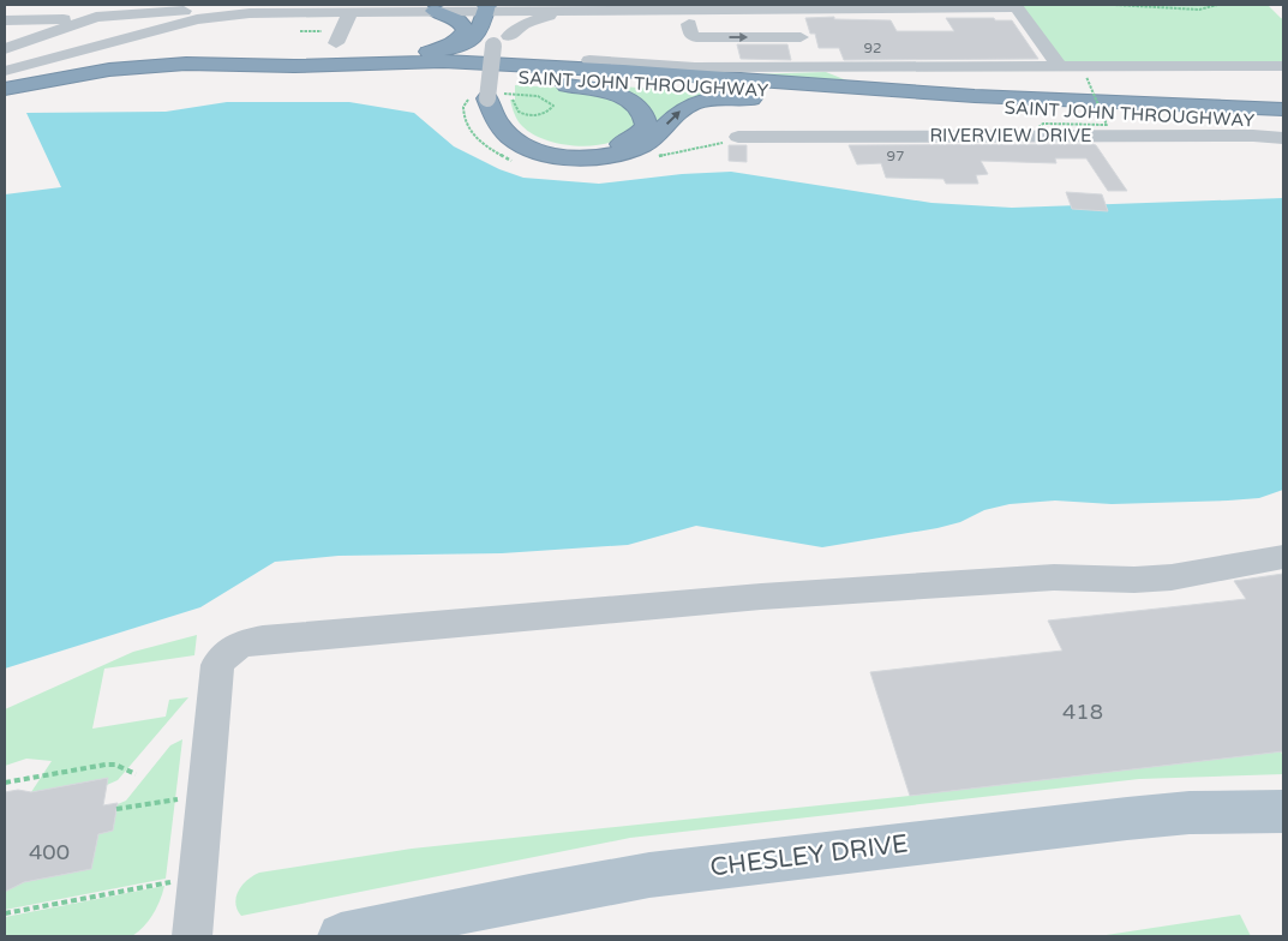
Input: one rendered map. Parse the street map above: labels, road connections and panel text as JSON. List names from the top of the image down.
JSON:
{
  "streets": {
    "highway": ["SAINT JOHN THROUGHWAY"],
    "main road": ["CHESLEY DRIVE"],
    "street": ["RIVERVIEW DRIVE"]
  },
  "house_numbers": [
    "92",
    "97",
    "418",
    "400"
  ]
}
